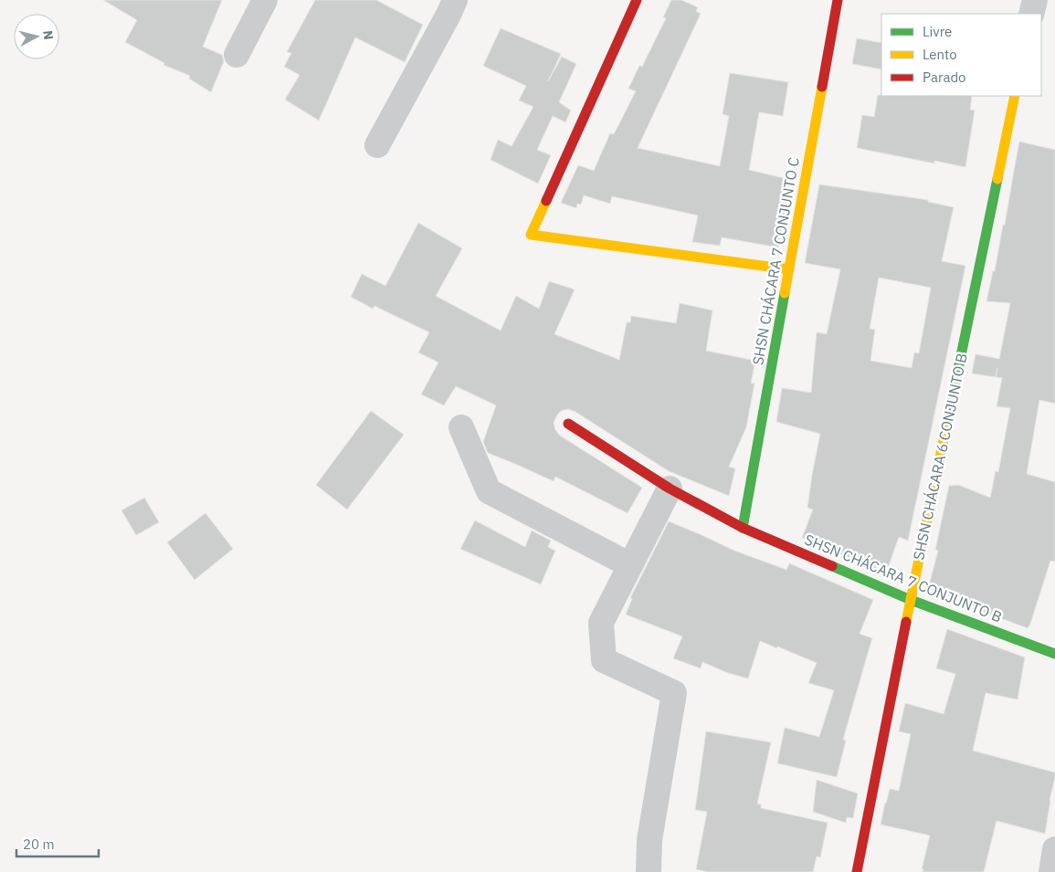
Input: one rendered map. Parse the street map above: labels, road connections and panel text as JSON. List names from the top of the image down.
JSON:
{
  "streets": {
    "street": ["SHSN CHÁCARA 7 CONJUNTO C", "SHSN CHÁCARA 6 CONJUNTO B", "SHSN CHÁCARA 7 CONJUNTO B"]
  },
  "crossings": [
    ["SHSN CHÁCARA 7 CONJUNTO C", "SHSN CHÁCARA 7 CONJUNTO B"],
    ["SHSN CHÁCARA 6 CONJUNTO B", "SHSN CHÁCARA 7 CONJUNTO B"]
  ],
  "legend": ["Livre", "Lento", "Parado"],
  "scale_bar": "20 m",
  "north": "right"
}
